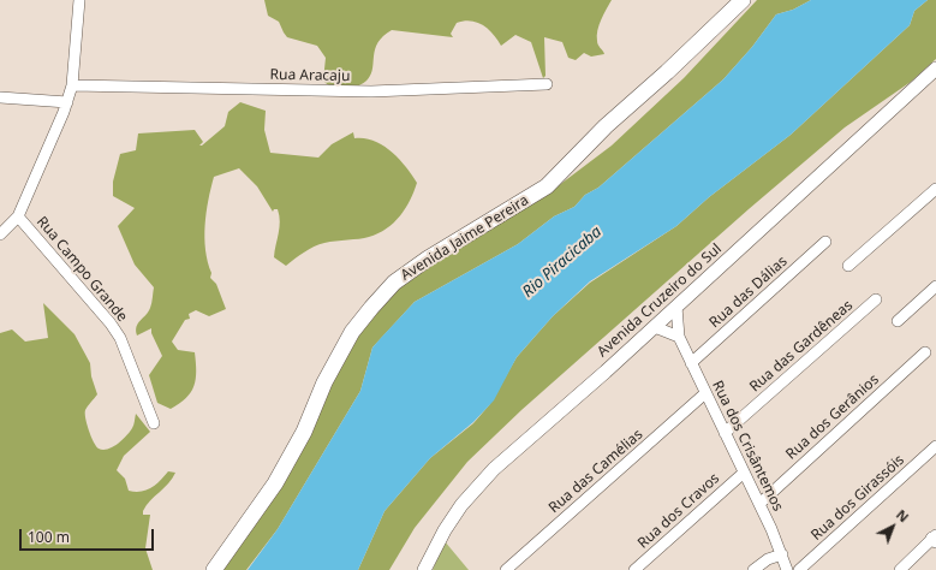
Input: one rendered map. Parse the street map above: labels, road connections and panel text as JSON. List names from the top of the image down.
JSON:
{
  "streets": {
    "main road": ["Avenida Jaime Pereira"],
    "street": [
      "Rua Aracaju",
      "Rua Campo Grande",
      "Rua das Dálias",
      "Avenida Cruzeiro do Sul",
      "Rua das Gardêneas",
      "Rua dos Gerânios",
      "Rua dos Crisântemos",
      "Rua das Camélias",
      "Rua dos Girassóis",
      "Rua dos Cravos"
    ]
  },
  "crossings": [
    ["Rua das Dálias", "Rua dos Crisântemos"],
    ["Avenida Cruzeiro do Sul", "Rua dos Crisântemos"],
    ["Rua das Gardêneas", "Rua dos Crisântemos"],
    ["Rua dos Gerânios", "Rua dos Crisântemos"],
    ["Rua dos Crisântemos", "Rua das Camélias"],
    ["Rua dos Crisântemos", "Rua dos Cravos"]
  ],
  "water": ["Rio Piracicaba"],
  "scale_bar": "100 m",
  "north": "top right"
}
